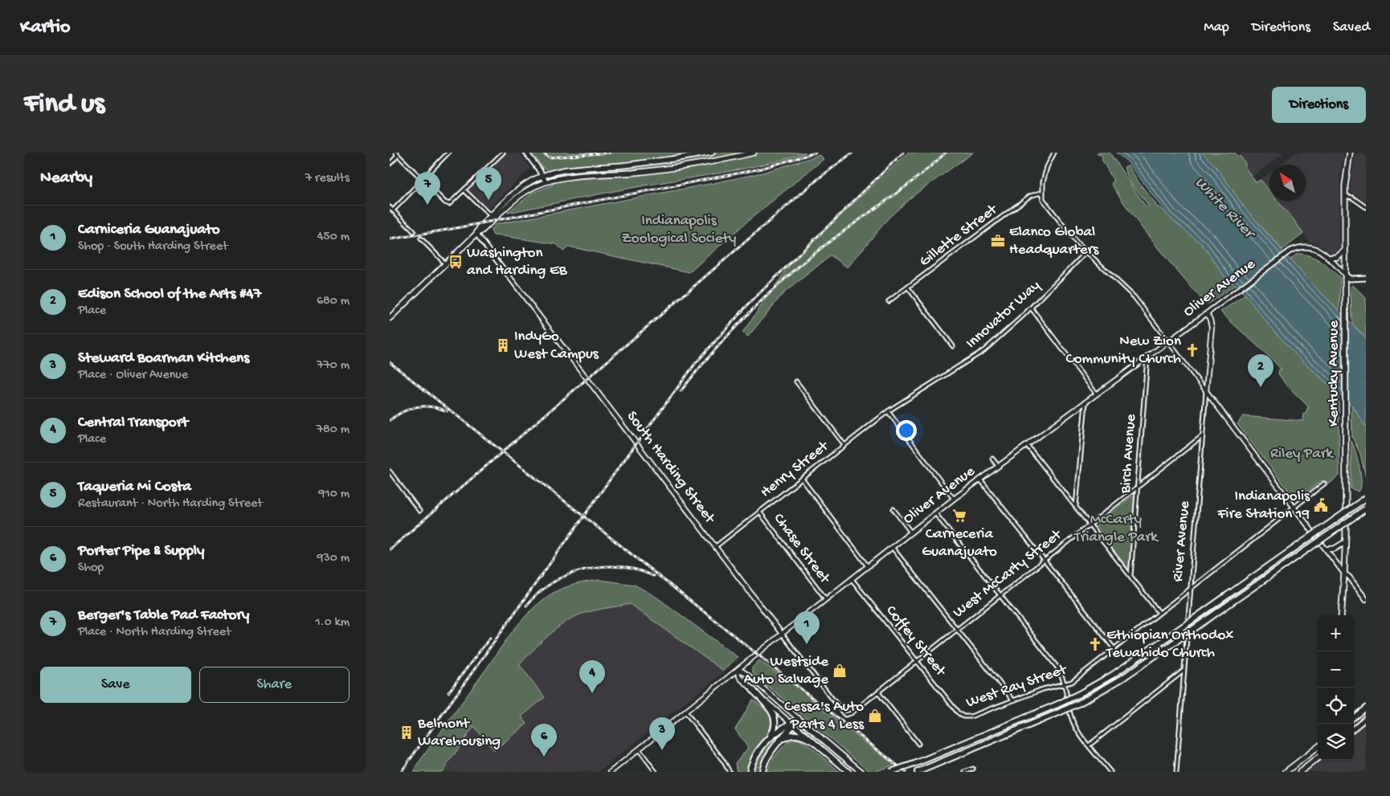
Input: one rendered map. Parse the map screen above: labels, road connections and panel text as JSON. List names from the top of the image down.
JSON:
{
  "streets": {
    "main road": ["Kentucky Avenue"],
    "street": [
      "Gillette Street",
      "Oliver Avenue",
      "Innovator Way",
      "Birch Avenue",
      "South Harding Street",
      "Henry Street",
      "River Avenue",
      "Chase Street",
      "West McCarty Street",
      "Coffey Street",
      "West Ray Street"
    ]
  },
  "crossings": [
    ["Oliver Avenue", "Birch Avenue"],
    ["Oliver Avenue", "South Harding Street"],
    ["Oliver Avenue", "River Avenue"],
    ["Oliver Avenue", "Chase Street"],
    ["Oliver Avenue", "Coffey Street"],
    ["Innovator Way", "Henry Street"],
    ["Birch Avenue", "West McCarty Street"],
    ["South Harding Street", "Henry Street"],
    ["South Harding Street", "West McCarty Street"],
    ["Henry Street", "Chase Street"],
    ["River Avenue", "West McCarty Street"],
    ["River Avenue", "West Ray Street"],
    ["West McCarty Street", "Coffey Street"],
    ["Coffey Street", "West Ray Street"]
  ],
  "water": ["White River"],
  "parks": ["Indianapolis Zoological Society", "Riley Park", "McCarty Triangle Park"],
  "places": {
    "office": ["Elanco Global Headquarters"],
    "bus stop": ["Washington and Harding EB"],
    "building": ["IndyGo West Campus", "Belmont Warehousing"],
    "church": ["New Zion Community Church", "Ethiopian Orthodox Tewahido Church"],
    "public building": ["Indianapolis Fire Station 19"],
    "supermarket": ["Carneceria Guanajuato"],
    "shop": ["Westside Auto Salvage", "Cessa's Auto Parts 4 Less"]
  },
  "north": "top left",
  "page": {
    "header": "Kartio",
    "nav": ["Map", "Directions", "Saved"],
    "buttons": [
      "Directions",
      ["Save", "Share"]
    ],
    "title": "Find us",
    "heading": ["Nearby", "7 results"],
    "pins": [
      "5",
      "7",
      "2",
      "1",
      "4",
      "3",
      "6"
    ],
    "list": [
      {
        "mark": "1",
        "name": "Carniceria Guanajuato",
        "note": "Shop · South Harding Street",
        "value": "450 m"
      },
      {
        "mark": "2",
        "name": "Edison School of the Arts #47",
        "note": "Place",
        "value": "680 m"
      },
      {
        "mark": "3",
        "name": "Steward Boarman Kitchens",
        "note": "Place · Oliver Avenue",
        "value": "770 m"
      },
      {
        "mark": "4",
        "name": "Central Transport",
        "note": "Place",
        "value": "780 m"
      },
      {
        "mark": "5",
        "name": "Taqueria Mi Costa",
        "note": "Restaurant · North Harding Street",
        "value": "910 m"
      },
      {
        "mark": "6",
        "name": "Porter Pipe & Supply",
        "note": "Shop",
        "value": "930 m"
      },
      {
        "mark": "7",
        "name": "Berger's Table Pad Factory",
        "note": "Place · North Harding Street",
        "value": "1.0 km"
      }
    ],
    "map_buttons": ["+", "−"]
  }
}
